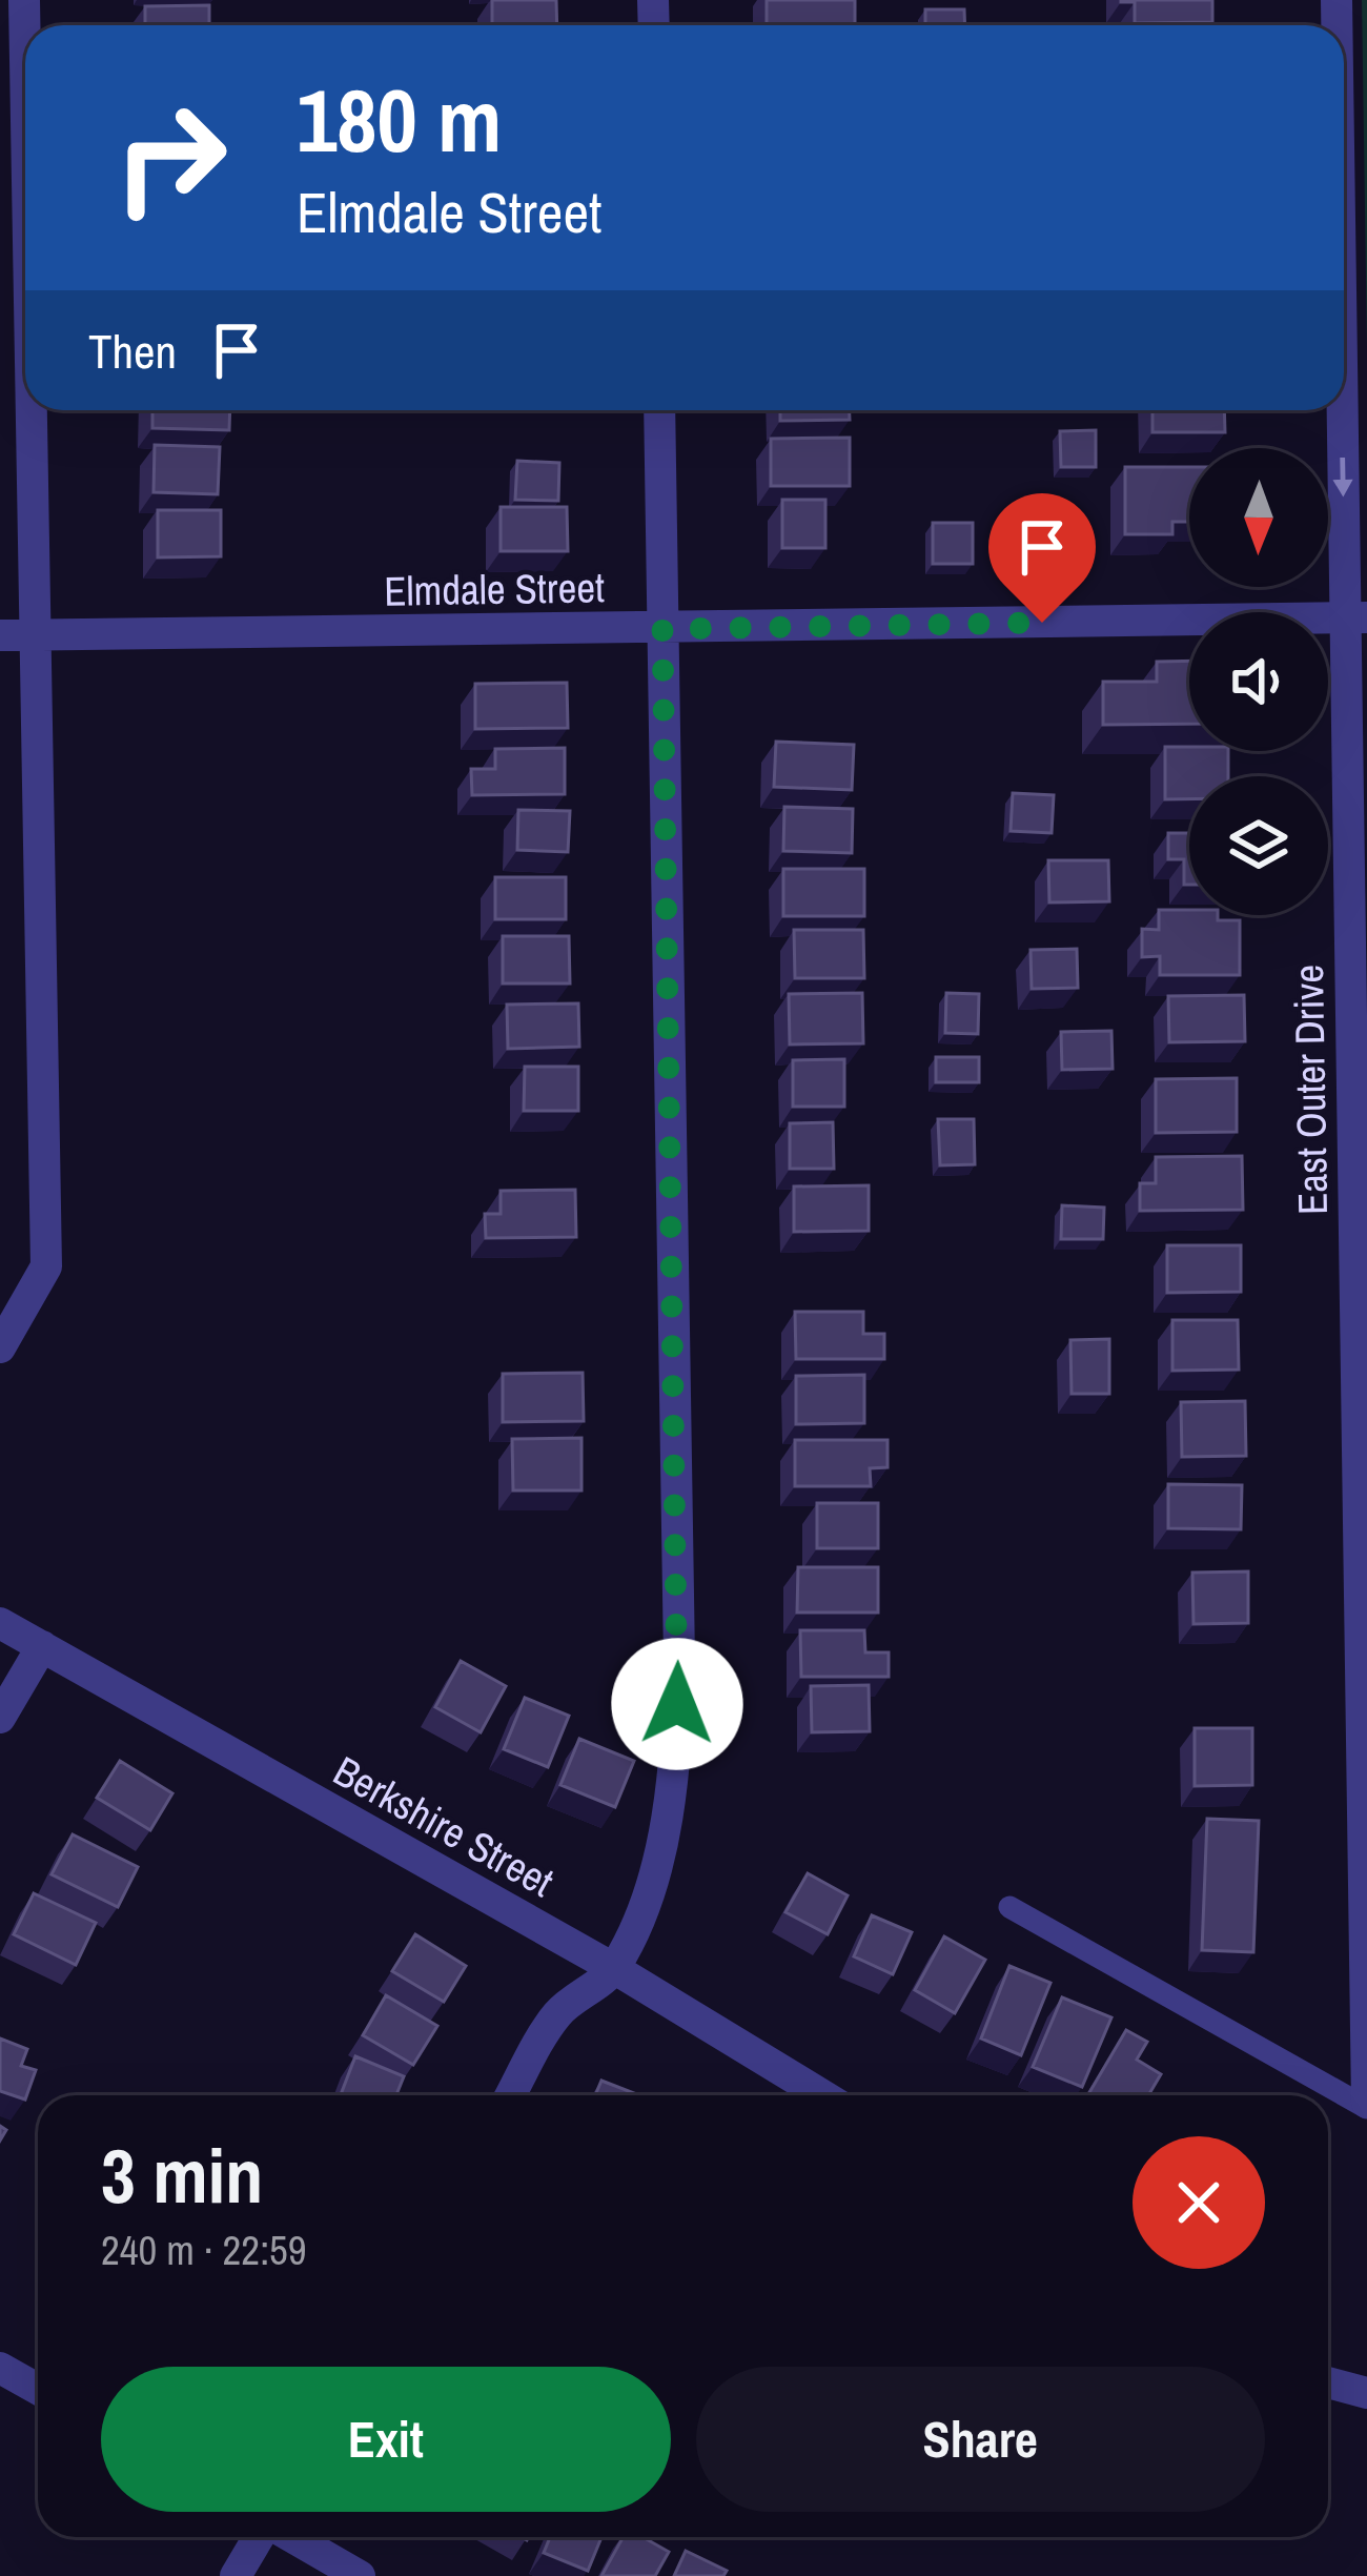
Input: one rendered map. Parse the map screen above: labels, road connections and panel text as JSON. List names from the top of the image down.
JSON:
{
  "streets": {
    "street": ["Elmdale Street", "East Outer Drive", "Berkshire Street"]
  },
  "crossings": [
    ["Elmdale Street", "East Outer Drive"]
  ],
  "north": "bottom",
  "page": {
    "turn": ["180 m", "Elmdale Street"],
    "then": "Then",
    "heading": ["3 min", "240 m · 22:59"],
    "buttons": ["Exit", "Share"]
  }
}
